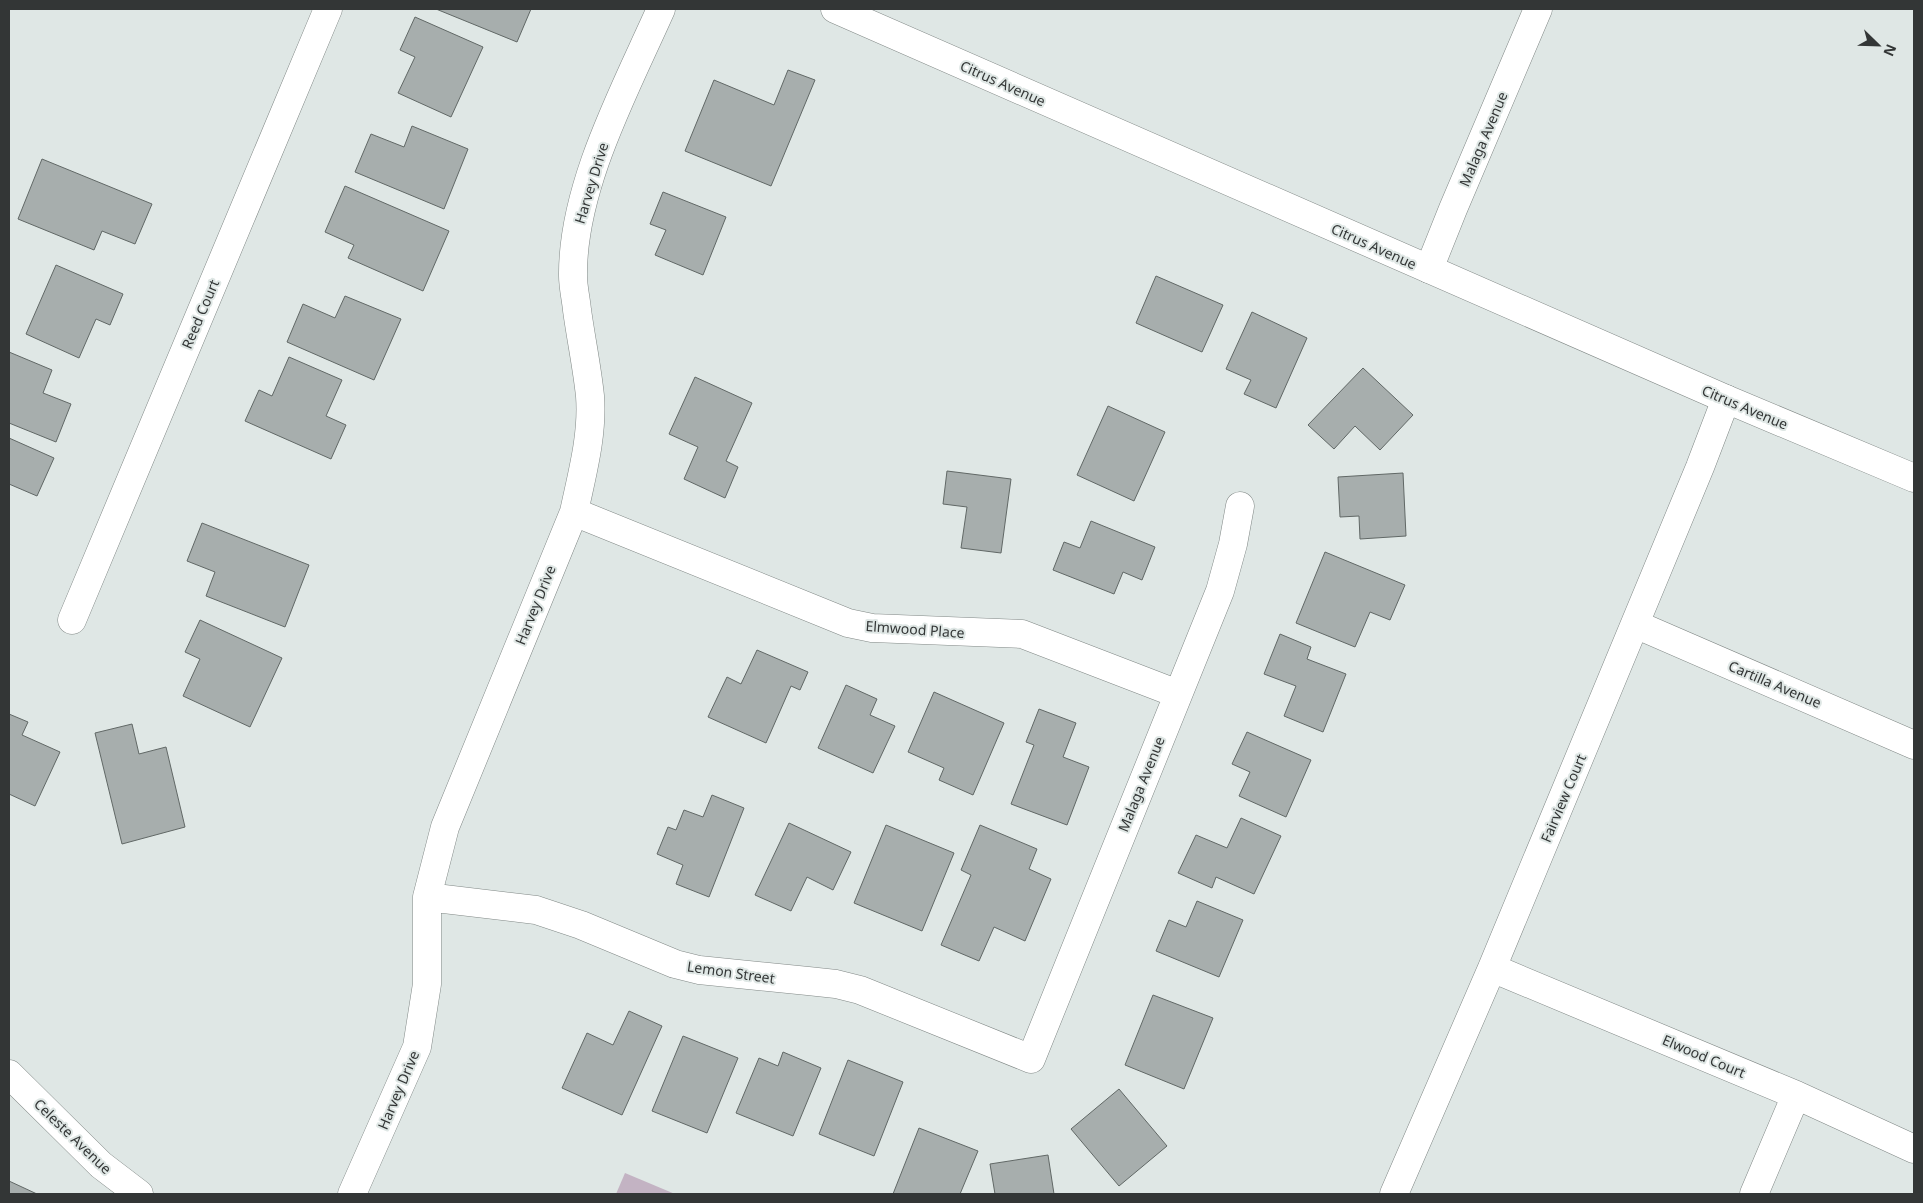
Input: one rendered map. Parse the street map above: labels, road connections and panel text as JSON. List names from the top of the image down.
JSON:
{
  "streets": {
    "street": [
      "Citrus Avenue",
      "Malaga Avenue",
      "Harvey Drive",
      "Reed Court",
      "Elmwood Place",
      "Cartilla Avenue",
      "Fairview Court",
      "Lemon Street",
      "Elwood Court",
      "Celeste Avenue"
    ]
  },
  "crossings": [
    ["Citrus Avenue", "Malaga Avenue"],
    ["Citrus Avenue", "Fairview Court"],
    ["Malaga Avenue", "Elmwood Place"],
    ["Malaga Avenue", "Lemon Street"],
    ["Harvey Drive", "Elmwood Place"],
    ["Harvey Drive", "Lemon Street"],
    ["Cartilla Avenue", "Fairview Court"],
    ["Fairview Court", "Elwood Court"]
  ],
  "north": "bottom right"
}
